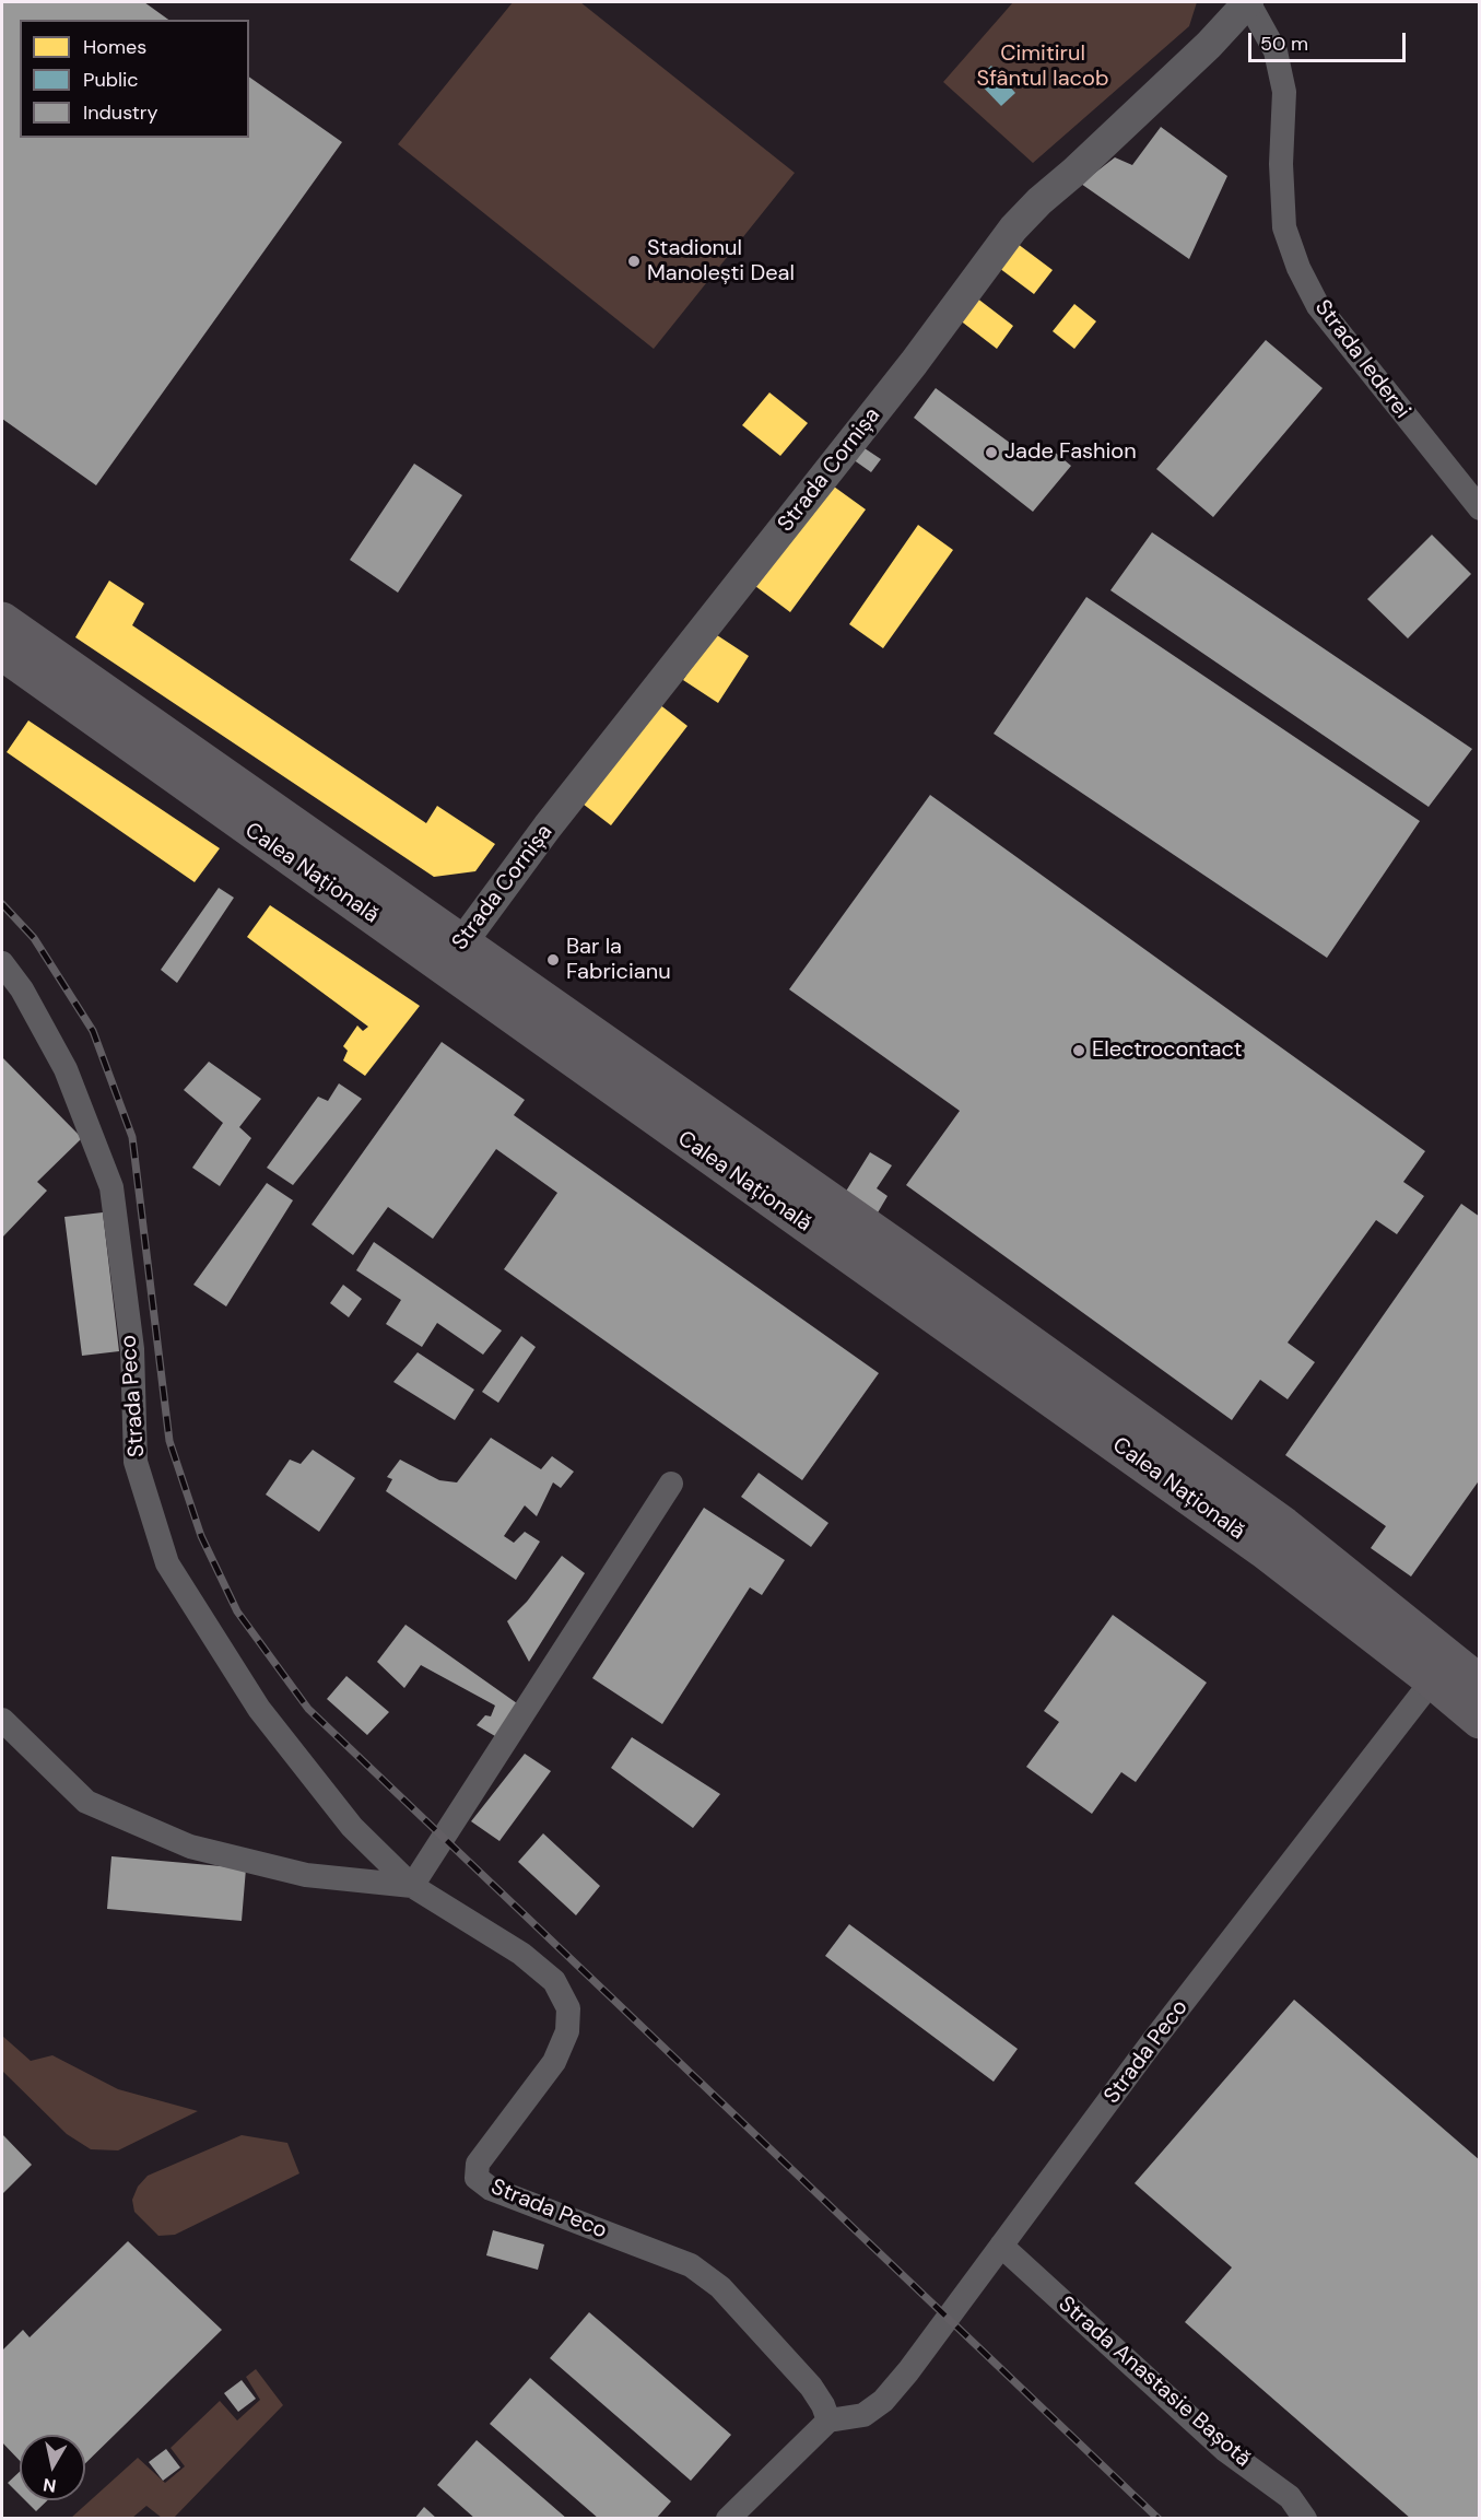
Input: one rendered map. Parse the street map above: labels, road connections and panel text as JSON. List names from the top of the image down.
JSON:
{
  "streets": {
    "main road": ["Calea Națională"],
    "street": [
      "Strada Iederei",
      "Strada Cornișa",
      "Strada Peco",
      "Strada Anastasie Bașotă"
    ]
  },
  "crossings": [
    ["Strada Iederei", "Strada Cornișa"],
    ["Strada Cornișa", "Calea Națională"],
    ["Calea Națională", "Strada Peco"],
    ["Strada Peco", "Strada Anastasie Bașotă"]
  ],
  "parks": ["Cimitirul Sfântul Iacob"],
  "places": [
    "Stadionul Manolești Deal",
    "Jade Fashion",
    "Bar la Fabricianu",
    "Electrocontact"
  ],
  "legend": ["Homes", "Public", "Industry"],
  "scale_bar": "50 m",
  "north": "bottom"
}
